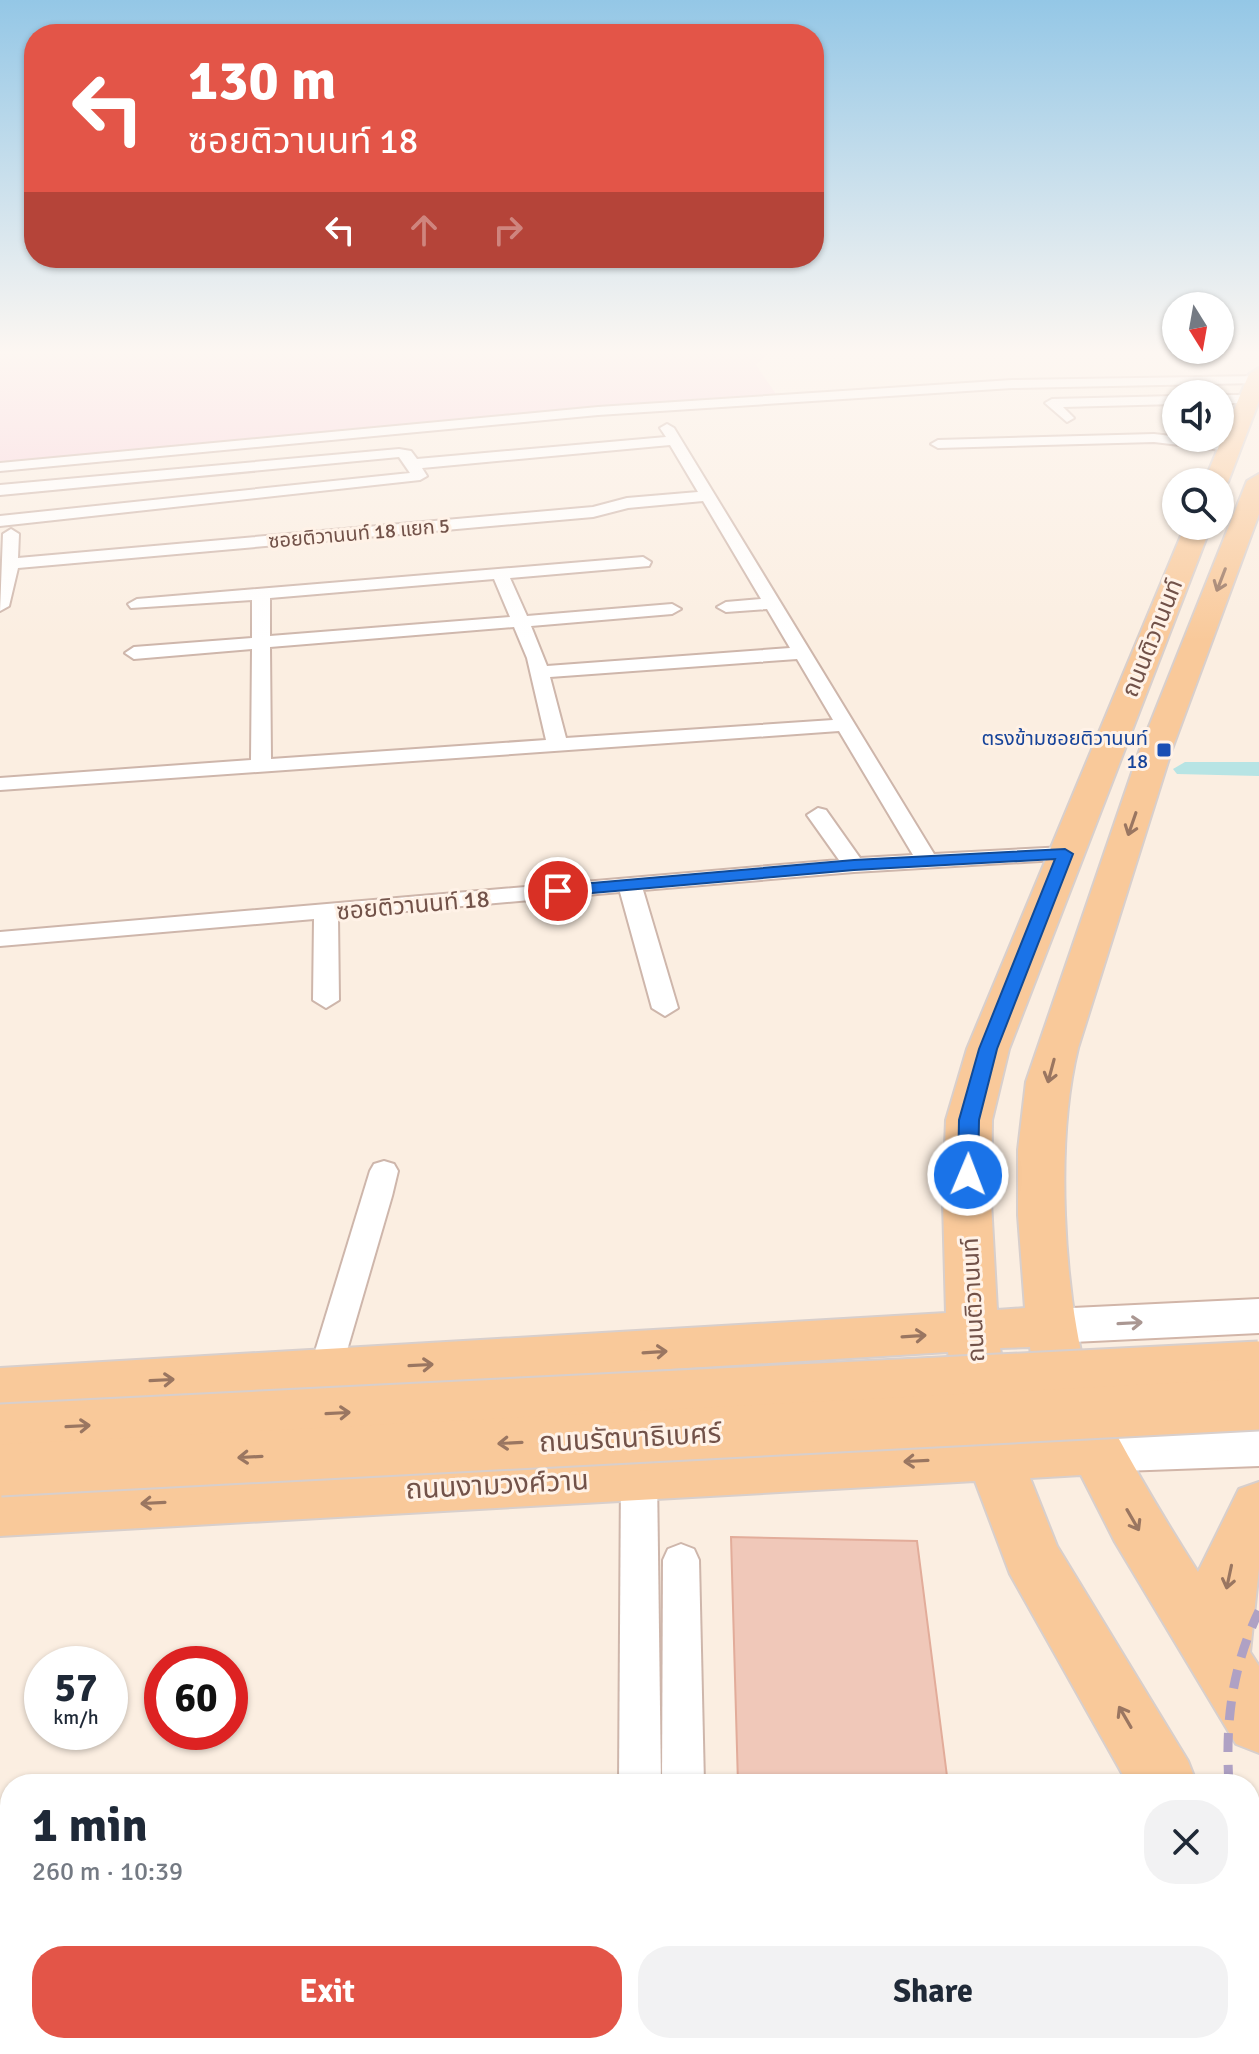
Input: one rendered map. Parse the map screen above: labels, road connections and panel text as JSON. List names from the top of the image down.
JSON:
{
  "streets": {
    "main road": ["ถนนติวานนท์", "ถนนรัตนาธิเบศร์", "ถนนงามวงศ์วาน"],
    "street": ["ซอยติวานนท์ 18 แยก 5", "ซอยติวานนท์ 18"]
  },
  "crossings": [
    ["ถนนติวานนท์", "ซอยติวานนท์ 18"],
    ["ถนนติวานนท์", "ถนนงามวงศ์วาน"]
  ],
  "places": {
    "transit": ["ตรงข้ามซอยติวานนท์ 18"]
  },
  "north": "bottom",
  "page": {
    "turn": ["130 m", "ซอยติวานนท์ 18"],
    "speed": "57 km/h",
    "limit": "60",
    "heading": ["1 min", "260 m · 10:39"],
    "buttons": ["Exit", "Share"]
  }
}
